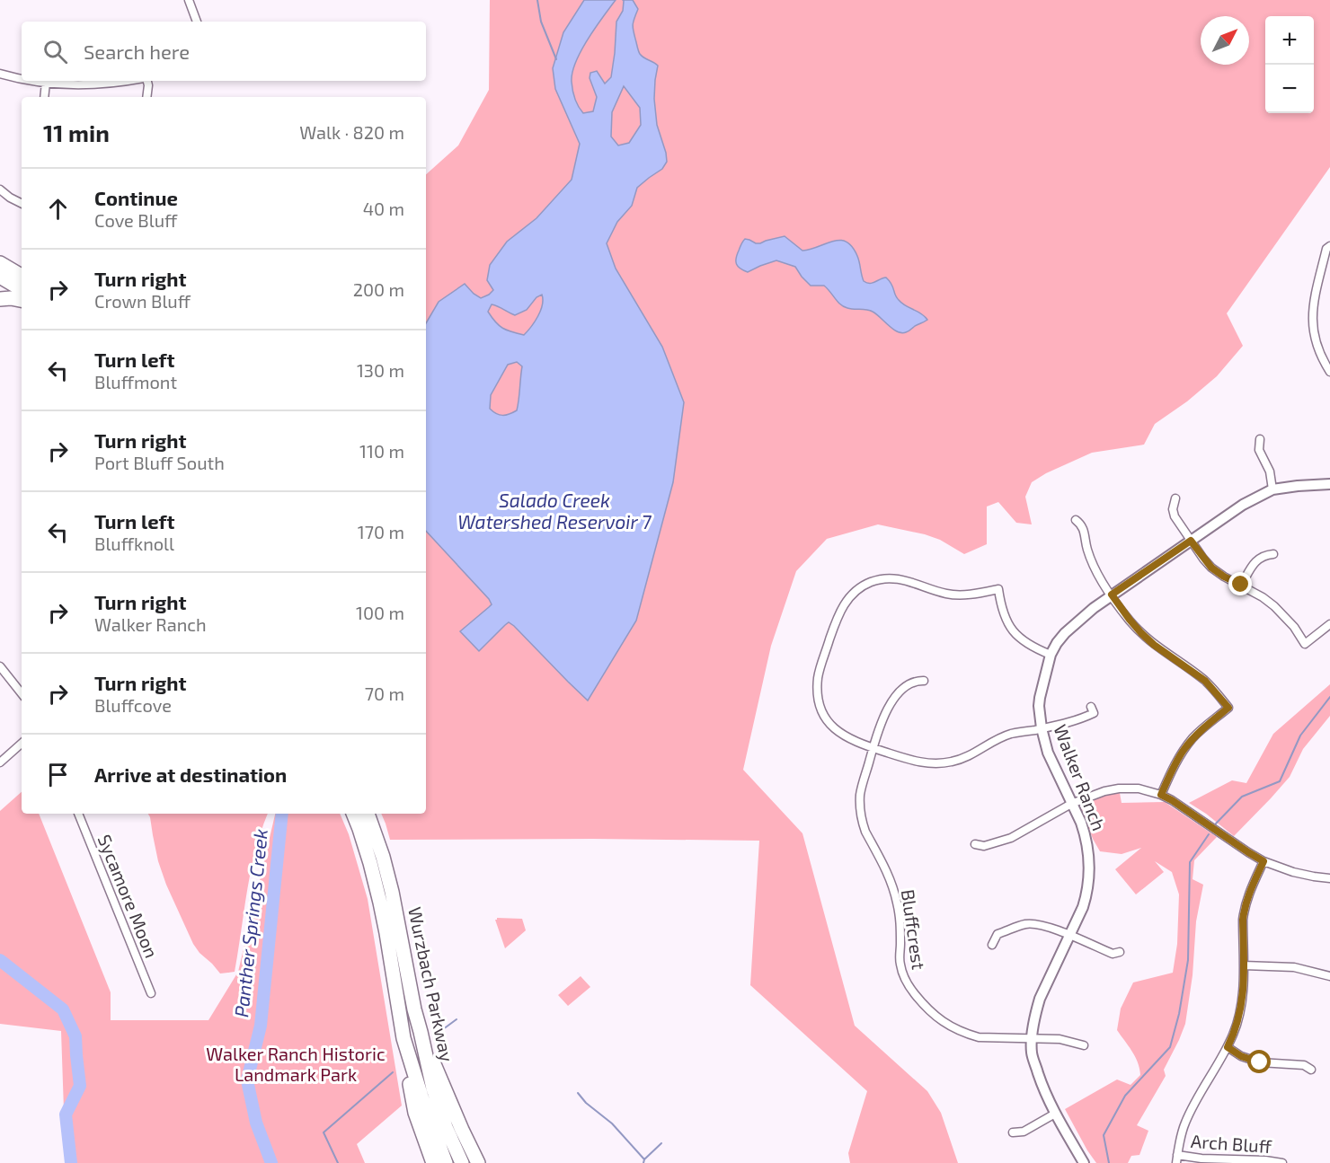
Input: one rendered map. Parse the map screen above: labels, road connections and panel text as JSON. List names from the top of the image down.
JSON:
{
  "streets": {
    "highway": ["Wurzbach Parkway"],
    "street": [
      "Walker Ranch",
      "Sycamore Moon",
      "Bluffcrest",
      "Arch Bluff"
    ]
  },
  "crossings": [
    ["Walker Ranch", "Bluffcrest"]
  ],
  "water": ["Salado Creek Watershed Reservoir 7", "Panther Springs Creek"],
  "parks": ["Walker Ranch Historic Landmark Park"],
  "north": "top right",
  "page": {
    "map_buttons": ["+", "−"],
    "search": "Search here",
    "heading": ["11 min", "Walk · 820 m"],
    "list": [
      ["Continue", "Cove Bluff", "40 m"],
      ["Turn right", "Crown Bluff", "200 m"],
      ["Turn left", "Bluffmont", "130 m"],
      ["Turn right", "Port Bluff South", "110 m"],
      ["Turn left", "Bluffknoll", "170 m"],
      ["Turn right", "Walker Ranch", "100 m"],
      ["Turn right", "Bluffcove", "70 m"],
      "Arrive at destination"
    ]
  }
}
